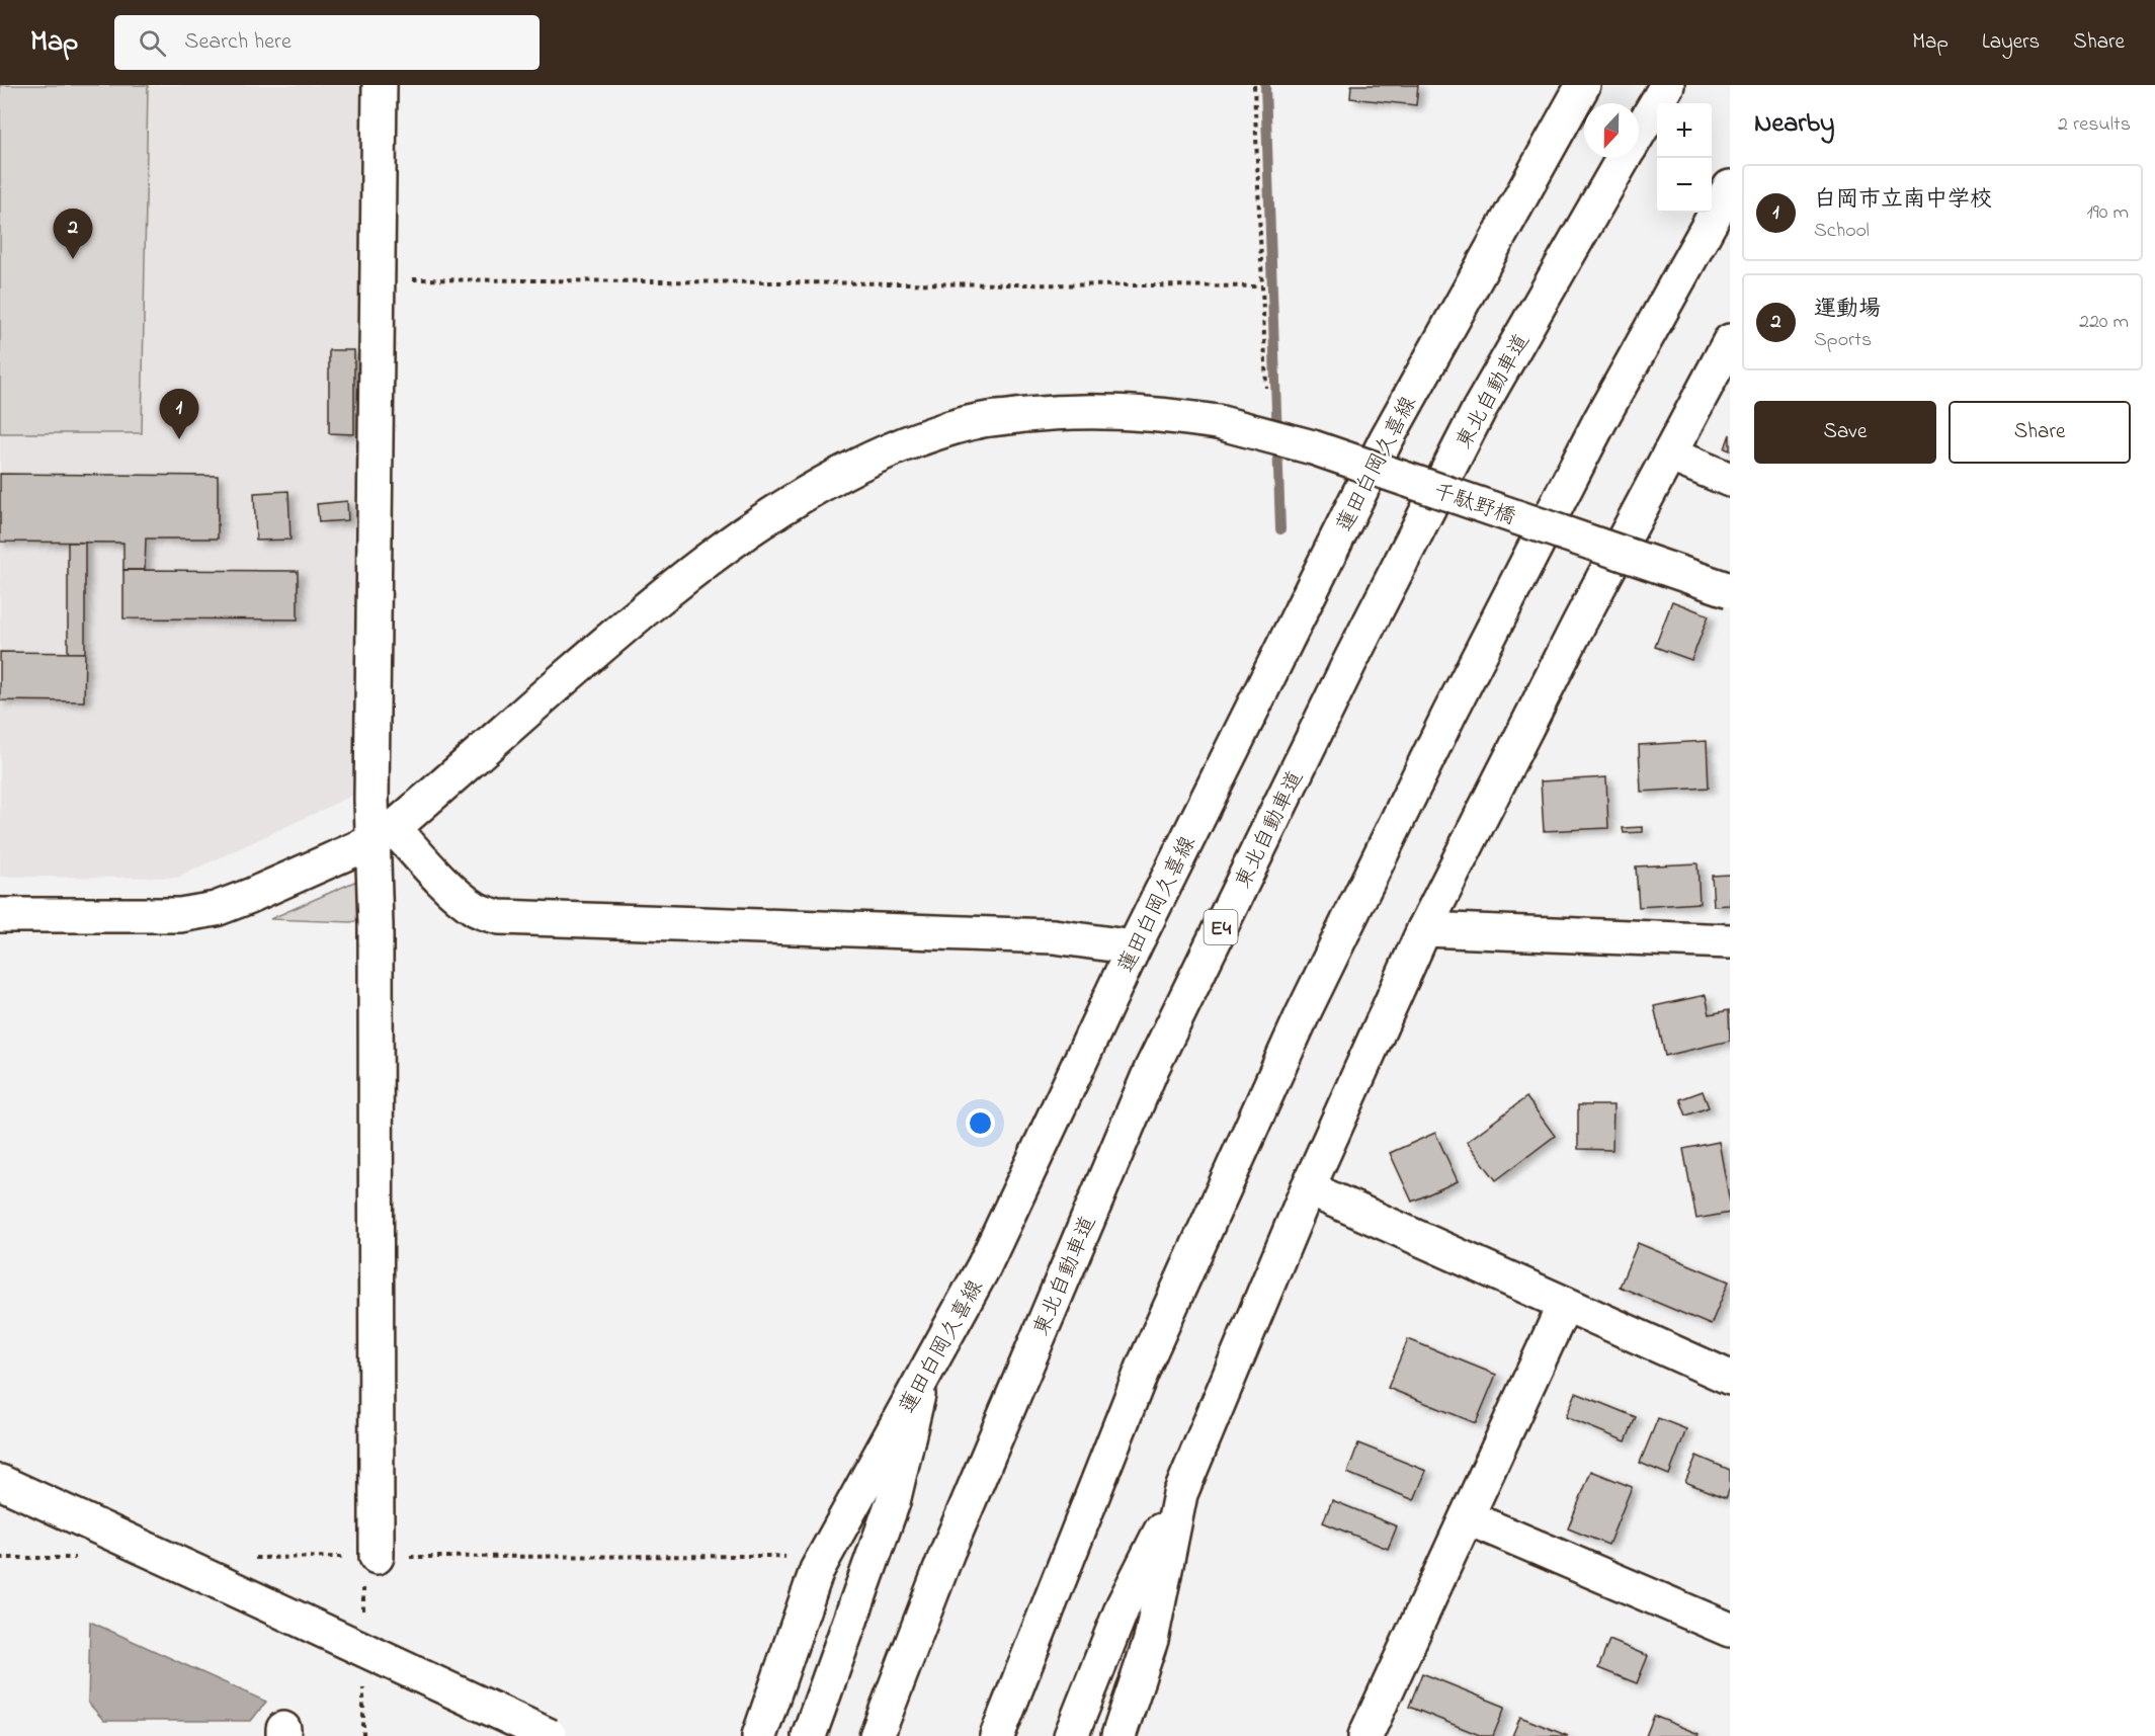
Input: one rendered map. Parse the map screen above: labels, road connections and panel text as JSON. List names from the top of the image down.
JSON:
{
  "streets": {
    "main road": [
      "東北自動車道",
      "蓮田白岡久喜線",
      "千駄野橋",
      "E4"
    ]
  },
  "north": "bottom",
  "page": {
    "header": "Map",
    "search": "Search here",
    "nav": ["Map", "Layers", "Share"],
    "heading": ["Nearby", "2 results"],
    "map_buttons": ["+", "−"],
    "list": [
      {
        "mark": "1",
        "name": "白岡市立南中学校",
        "note": "School",
        "value": "190 m"
      },
      {
        "mark": "2",
        "name": "運動場",
        "note": "Sports",
        "value": "220 m"
      }
    ],
    "pins": ["2", "1"],
    "buttons": ["Save", "Share"]
  }
}
